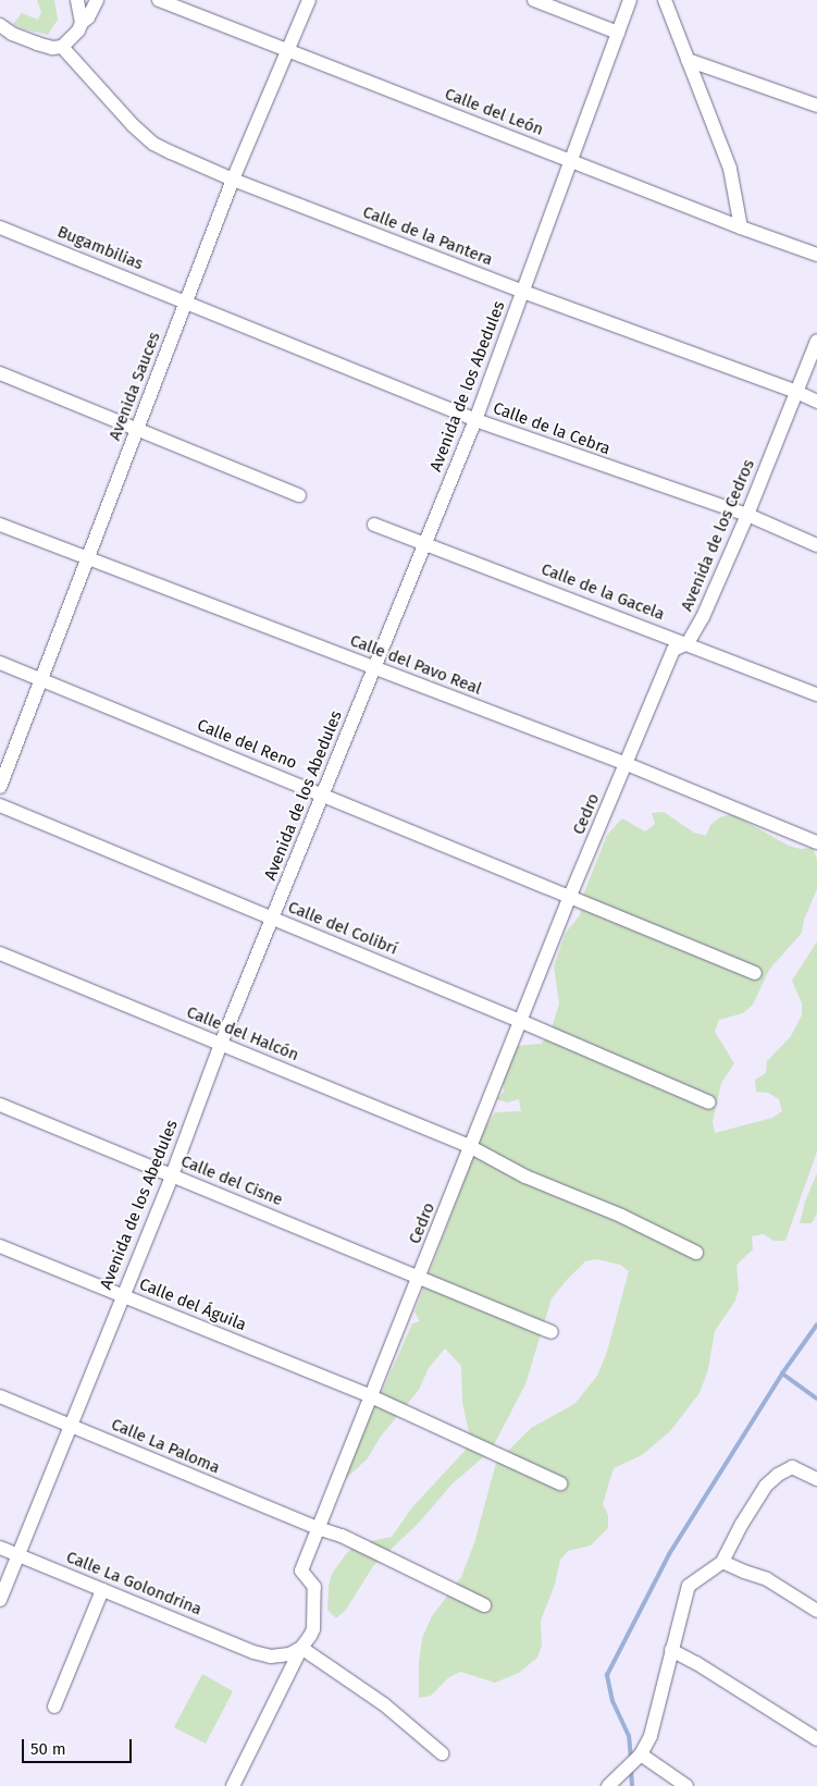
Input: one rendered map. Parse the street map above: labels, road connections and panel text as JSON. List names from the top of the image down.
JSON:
{
  "streets": {
    "street": [
      "Calle del León",
      "Calle de la Pantera",
      "Bugambilias",
      "Avenida Sauces",
      "Avenida de los Abedules",
      "Calle de la Cebra",
      "Avenida de los Cedros",
      "Calle de la Gacela",
      "Calle del Pavo Real",
      "Calle del Reno",
      "Cedro",
      "Calle del Colibrí",
      "Calle del Halcón",
      "Calle del Cisne",
      "Calle del Águila",
      "Calle La Paloma",
      "Calle La Golondrina"
    ]
  },
  "crossings": [
    ["Calle del León", "Avenida Sauces"],
    ["Calle del León", "Avenida de los Abedules"],
    ["Calle de la Pantera", "Avenida Sauces"],
    ["Calle de la Pantera", "Avenida de los Abedules"],
    ["Calle de la Pantera", "Avenida de los Cedros"],
    ["Bugambilias", "Avenida Sauces"],
    ["Bugambilias", "Calle de la Cebra"],
    ["Avenida Sauces", "Calle de la Cebra"],
    ["Avenida Sauces", "Calle del Pavo Real"],
    ["Avenida Sauces", "Calle del Reno"],
    ["Avenida de los Abedules", "Calle de la Cebra"],
    ["Avenida de los Abedules", "Calle de la Gacela"],
    ["Avenida de los Abedules", "Calle del Pavo Real"],
    ["Avenida de los Abedules", "Calle del Reno"],
    ["Avenida de los Abedules", "Calle del Colibrí"],
    ["Avenida de los Abedules", "Calle del Halcón"],
    ["Avenida de los Abedules", "Calle del Cisne"],
    ["Avenida de los Abedules", "Calle del Águila"],
    ["Avenida de los Abedules", "Calle La Paloma"],
    ["Avenida de los Abedules", "Calle La Golondrina"],
    ["Calle de la Cebra", "Avenida de los Cedros"],
    ["Avenida de los Cedros", "Calle de la Gacela"],
    ["Avenida de los Cedros", "Calle del Pavo Real"],
    ["Avenida de los Cedros", "Cedro"],
    ["Calle del Pavo Real", "Cedro"],
    ["Calle del Reno", "Cedro"],
    ["Cedro", "Calle del Colibrí"],
    ["Cedro", "Calle del Halcón"],
    ["Cedro", "Calle del Cisne"],
    ["Cedro", "Calle del Águila"],
    ["Cedro", "Calle La Paloma"],
    ["Cedro", "Calle La Golondrina"]
  ],
  "scale_bar": "50 m"
}
